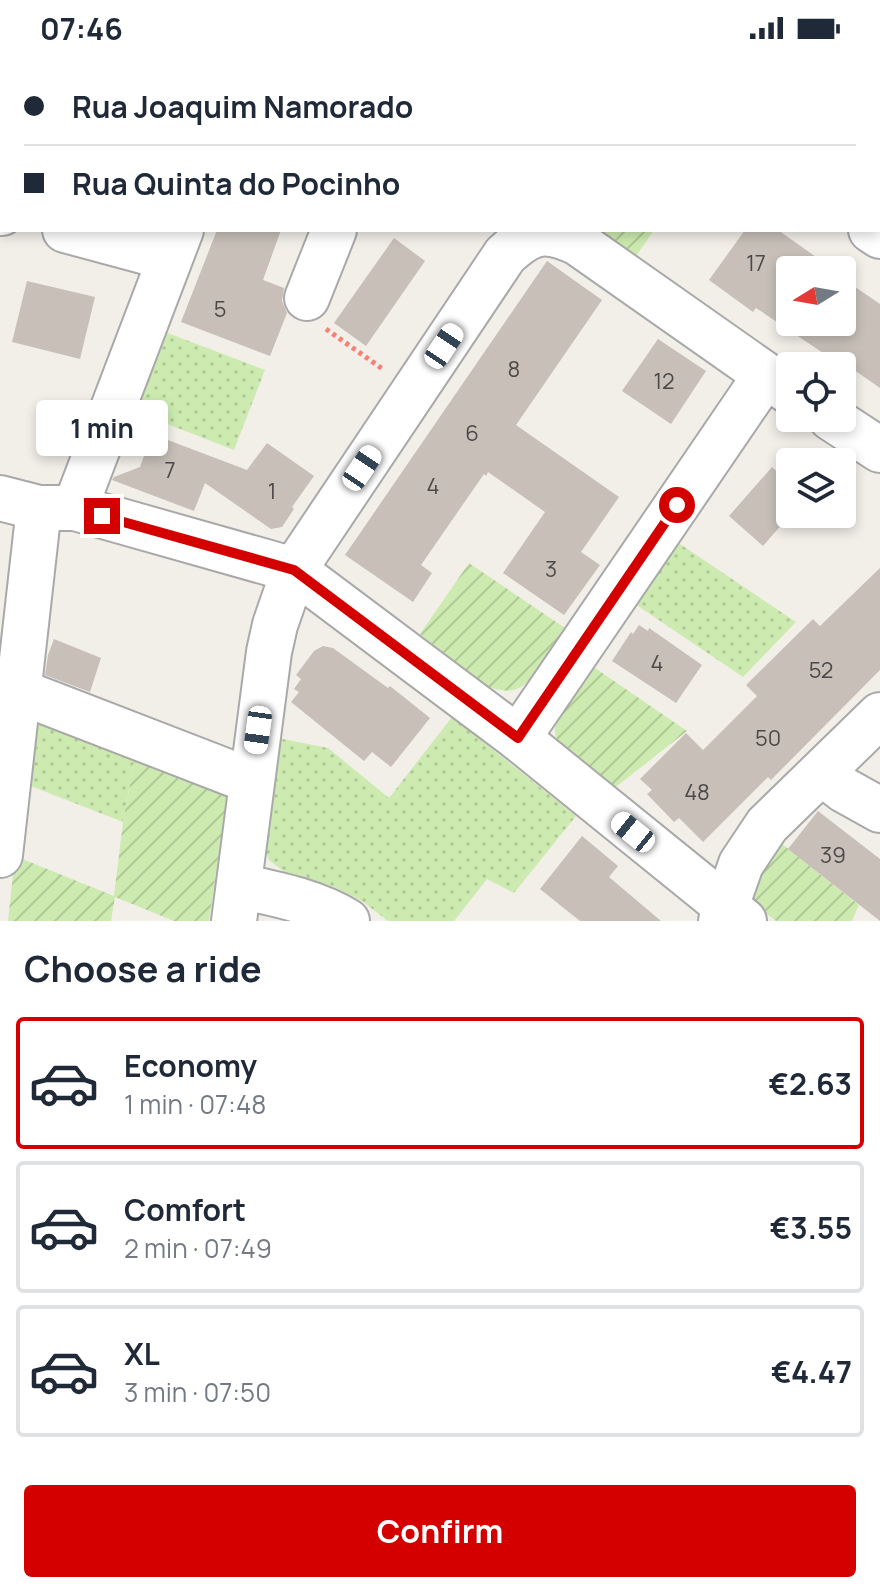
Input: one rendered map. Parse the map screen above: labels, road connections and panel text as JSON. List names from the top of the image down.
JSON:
{
  "house_numbers": [
    "17",
    "5",
    "8",
    "12",
    "6",
    "7",
    "4",
    "1",
    "3",
    "4",
    "52",
    "50",
    "48",
    "39"
  ],
  "north": "left",
  "page": {
    "status": "07:46",
    "banner": ["Rua Joaquim Namorado", "Rua Quinta do Pocinho"],
    "bubble": "1 min",
    "heading": "Choose a ride",
    "list": [
      {
        "name": "Economy",
        "note": "1 min · 07:48",
        "value": "€2.63"
      },
      {
        "name": "Comfort",
        "note": "2 min · 07:49",
        "value": "€3.55"
      },
      {
        "name": "XL",
        "note": "3 min · 07:50",
        "value": "€4.47"
      }
    ],
    "buttons": "Confirm"
  }
}
